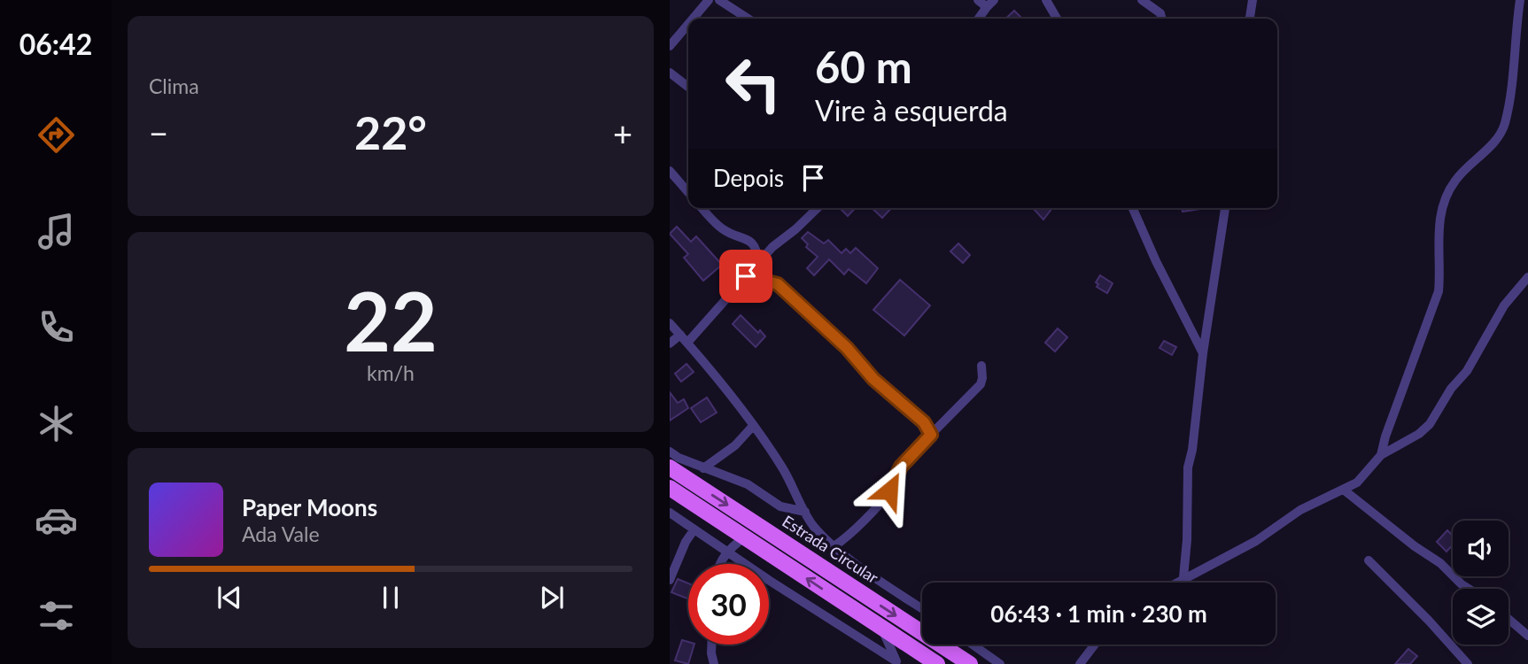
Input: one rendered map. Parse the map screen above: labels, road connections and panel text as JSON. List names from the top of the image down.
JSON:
{
  "streets": {
    "main road": ["Estrada Circular"]
  },
  "page": {
    "tabs": "06:42",
    "tile": [
      "Clima",
      ["22", "km/h"]
    ],
    "turn": ["60 m", "Vire à esquerda"],
    "heat": ["−", "22°", "+"],
    "then": "Depois",
    "song": ["Paper Moons", "Ada Vale"],
    "limit": "30",
    "trip": "06:43 · 1 min · 230 m"
  }
}
